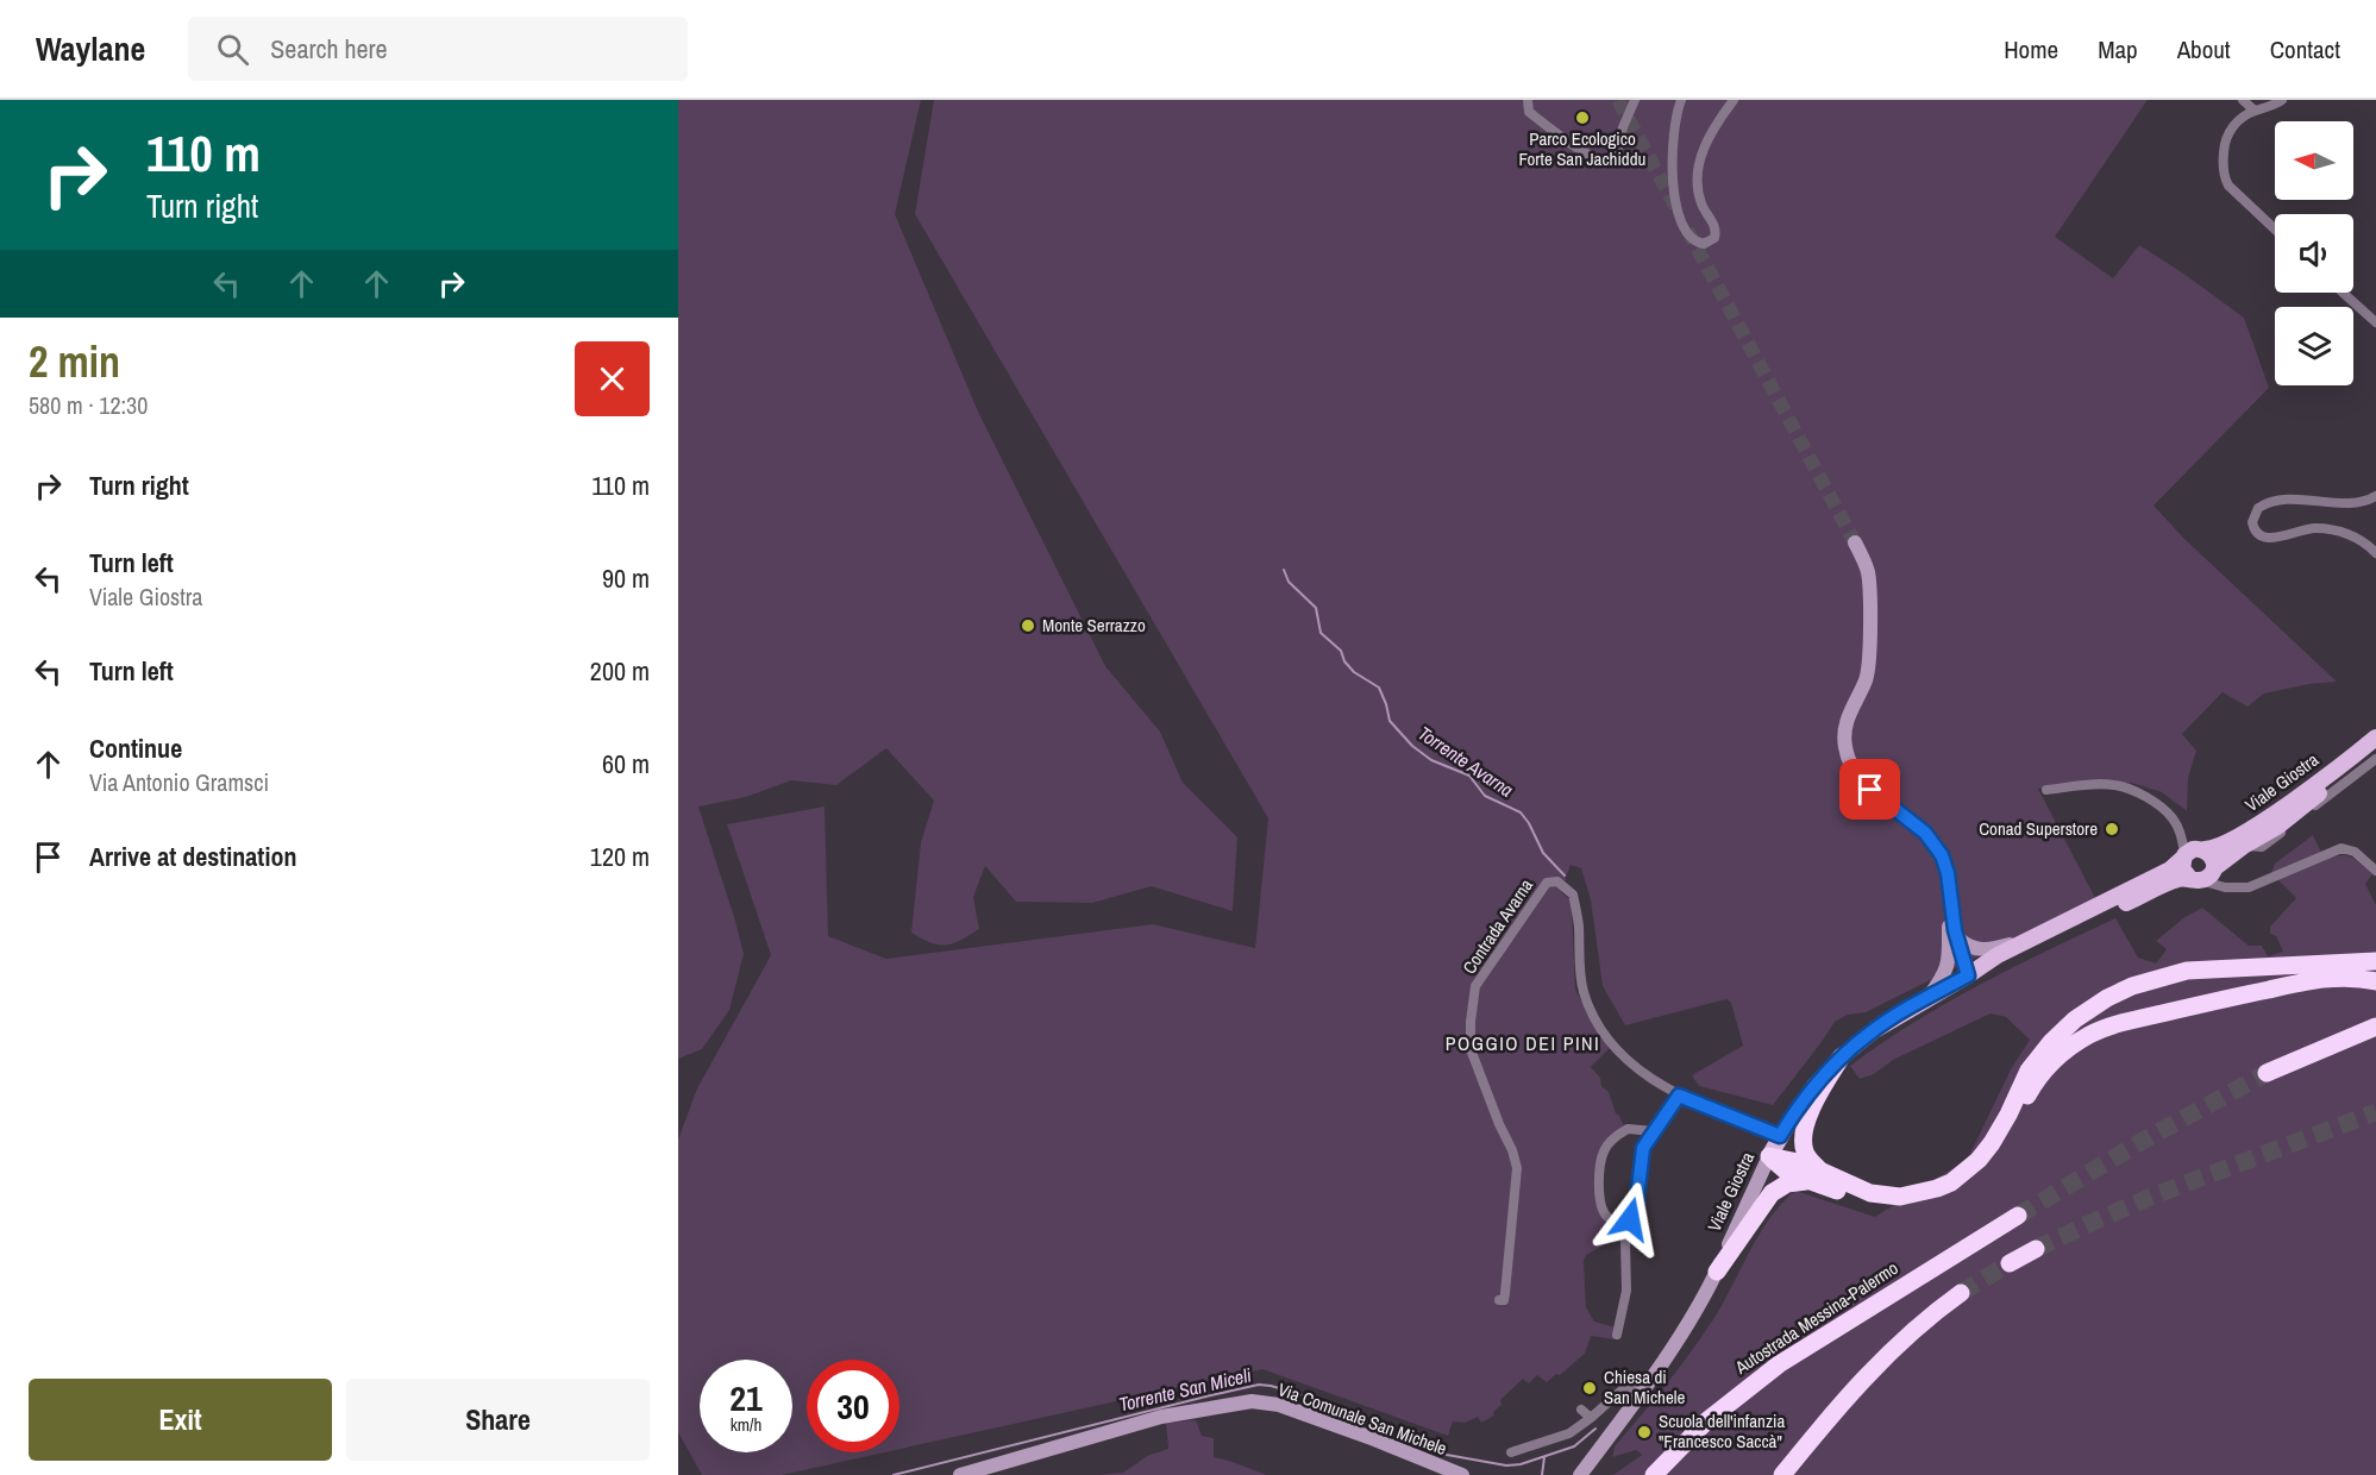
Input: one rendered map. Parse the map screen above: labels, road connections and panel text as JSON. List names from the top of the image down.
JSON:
{
  "streets": {
    "highway": ["Autostrada Messina-Palermo"],
    "main road": ["Viale Giostra"],
    "street": ["Contrada Avarna", "Via Comunale San Michele"]
  },
  "districts": ["POGGIO DEI PINI"],
  "water": ["Torrente Avarna", "Torrente San Miceli"],
  "places": [
    "Parco Ecologico Forte San Jachiddu",
    "Monte Serrazzo",
    "Conad Superstore",
    "Chiesa di San Michele",
    "Scuola dell'infanzia \"Francesco Saccà\""
  ],
  "north": "left",
  "page": {
    "header": "Waylane",
    "search": "Search here",
    "nav": [
      "Home",
      "Map",
      "About",
      "Contact"
    ],
    "turn": ["110 m", "Turn right"],
    "heading": ["2 min", "580 m · 12:30"],
    "list": [
      {
        "name": "Turn right",
        "value": "110 m"
      },
      {
        "name": "Turn left",
        "note": "Viale Giostra",
        "value": "90 m"
      },
      {
        "name": "Turn left",
        "value": "200 m"
      },
      {
        "name": "Continue",
        "note": "Via Antonio Gramsci",
        "value": "60 m"
      },
      {
        "name": "Arrive at destination",
        "value": "120 m"
      }
    ],
    "speed": "21 km/h",
    "limit": "30",
    "buttons": ["Exit", "Share"]
  }
}
